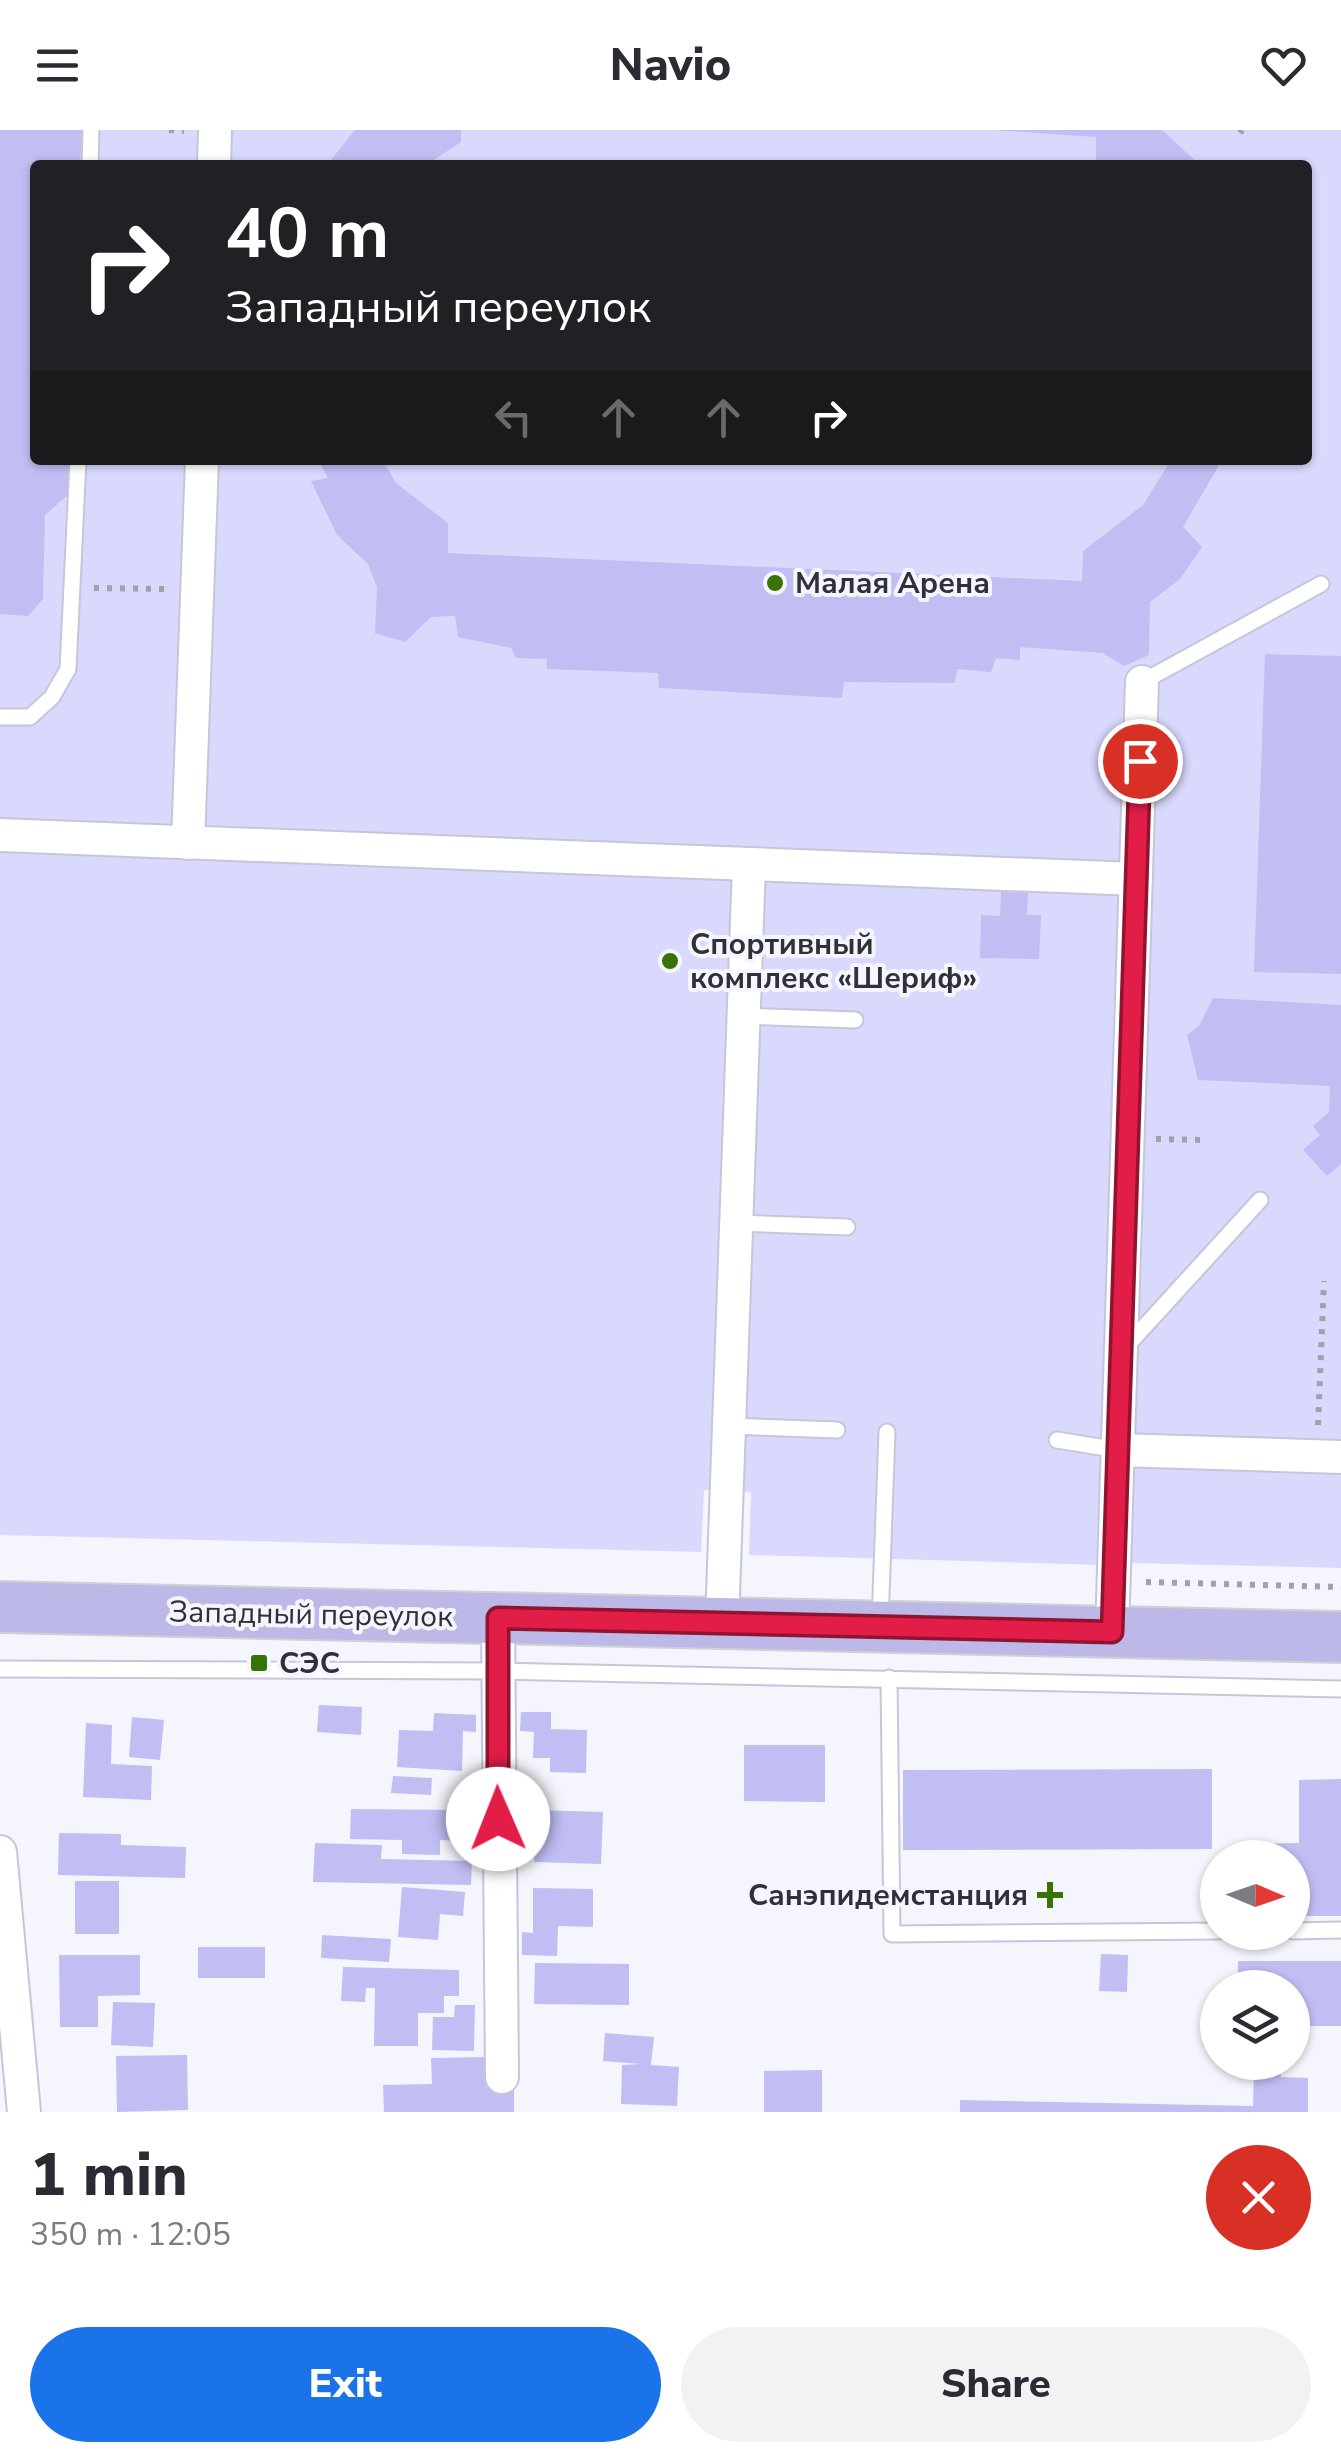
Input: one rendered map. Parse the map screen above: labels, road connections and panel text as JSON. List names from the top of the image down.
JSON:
{
  "streets": {
    "main road": ["Западный переулок"]
  },
  "places": {
    "other": ["Малая Арена", "Спортивный комплекс «Шериф»"],
    "transit": ["СЭС"],
    "health": ["Санэпидемстанция"]
  },
  "north": "right",
  "page": {
    "header": "Navio",
    "turn": ["40 m", "Западный переулок"],
    "heading": ["1 min", "350 m · 12:05"],
    "buttons": ["Exit", "Share"]
  }
}
